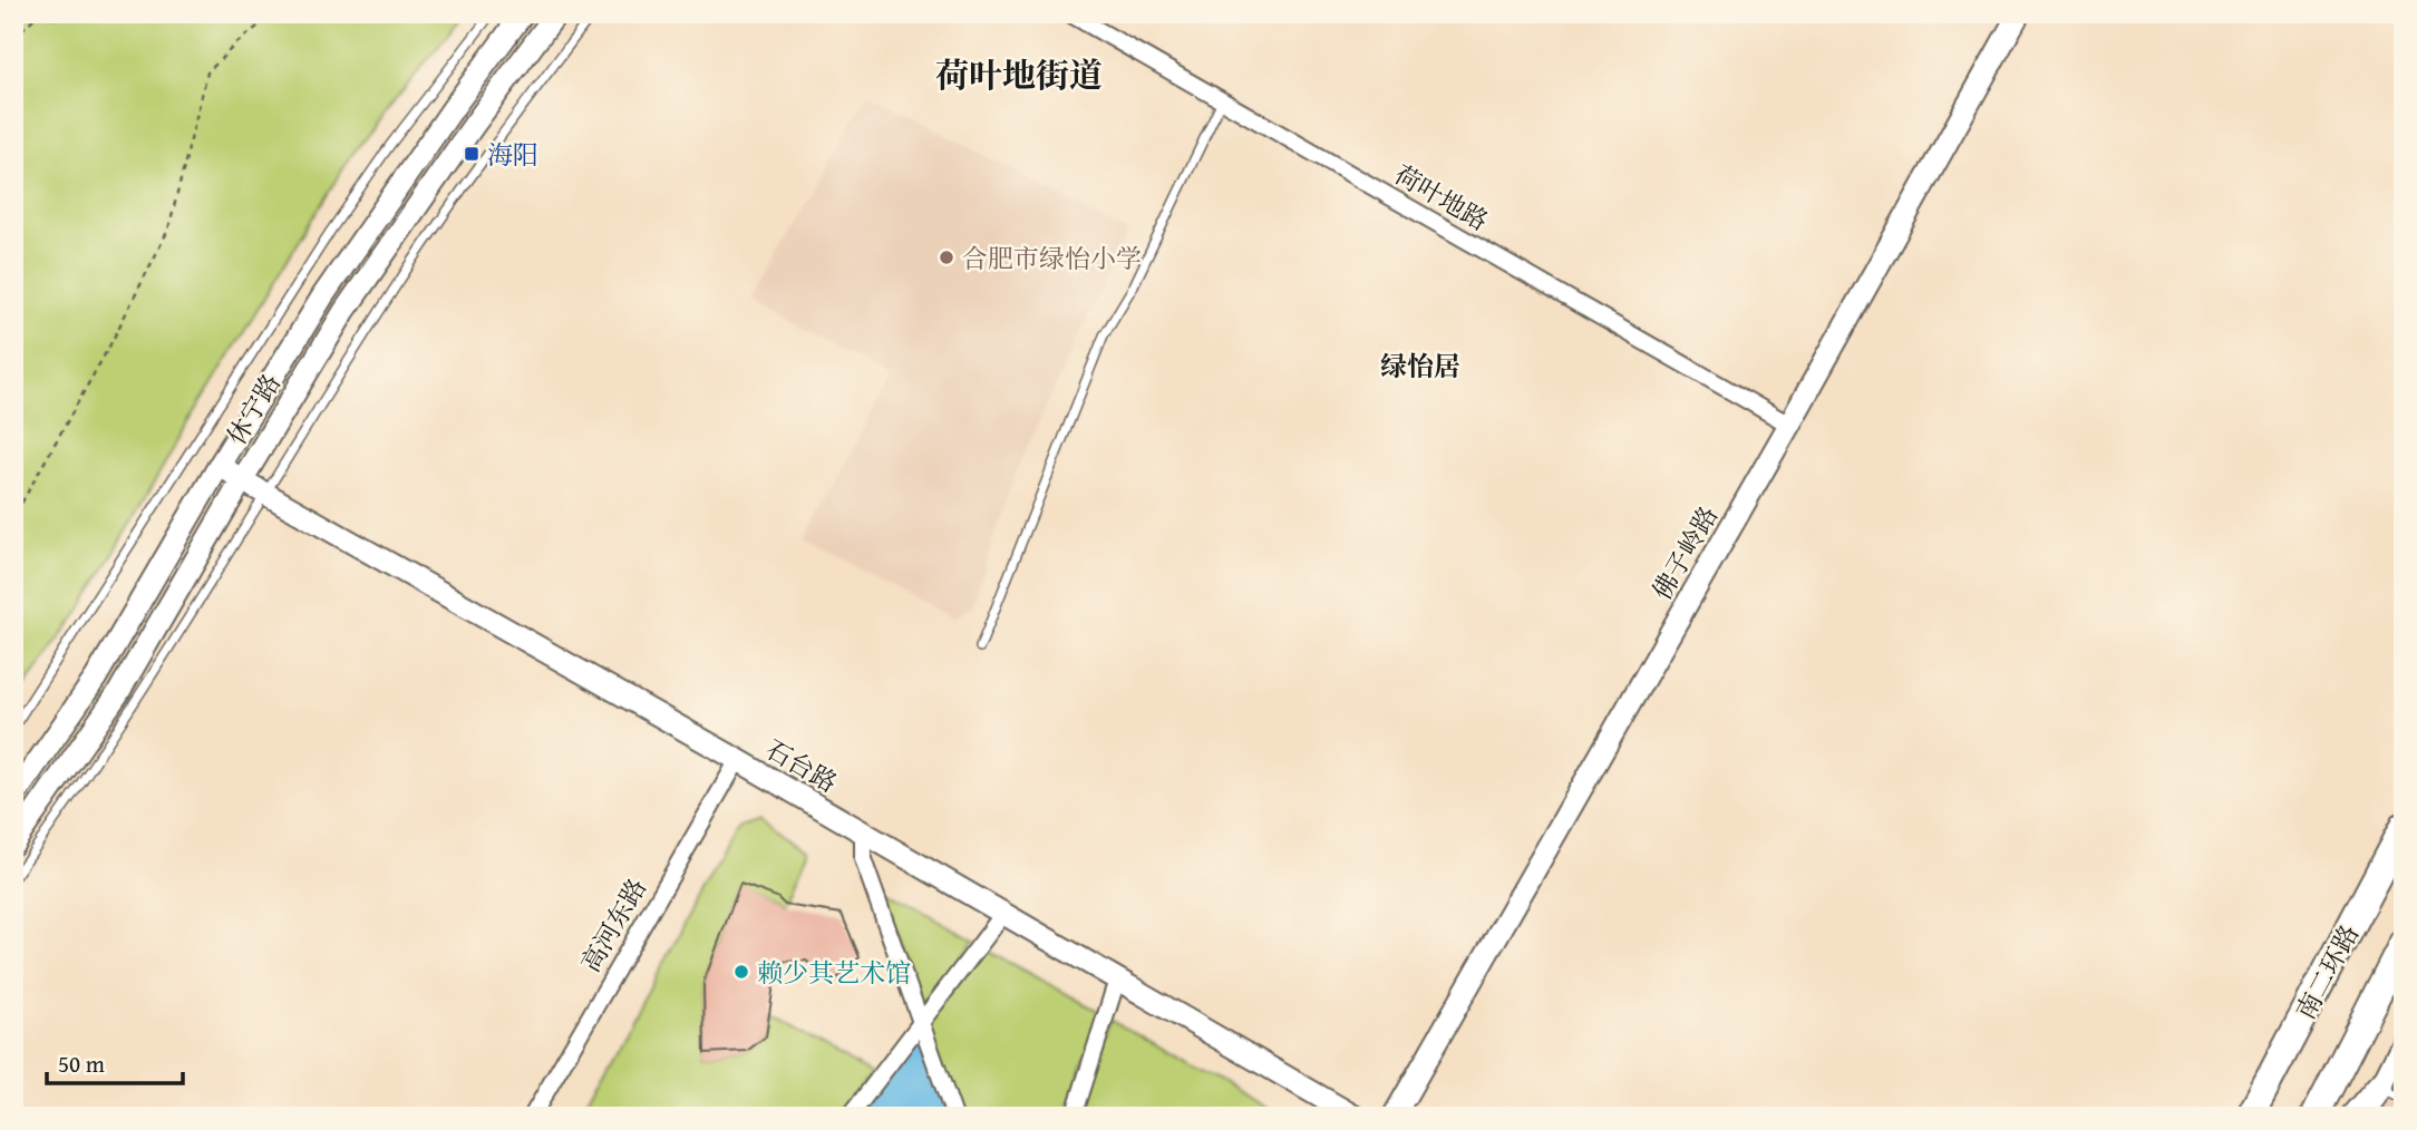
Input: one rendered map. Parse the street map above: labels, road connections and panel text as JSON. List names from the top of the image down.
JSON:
{
  "streets": {
    "highway": ["南二环路"],
    "street": [
      "荷叶地路",
      "休宁路",
      "佛子岭路",
      "石台路",
      "高河东路"
    ]
  },
  "crossings": [
    ["荷叶地路", "佛子岭路"],
    ["休宁路", "石台路"],
    ["石台路", "高河东路"]
  ],
  "districts": ["荷叶地街道", "绿怡居"],
  "places": {
    "transit": ["海阳"],
    "other": ["合肥市绿怡小学", "赖少其艺术馆"]
  },
  "scale_bar": "50 m"
}
